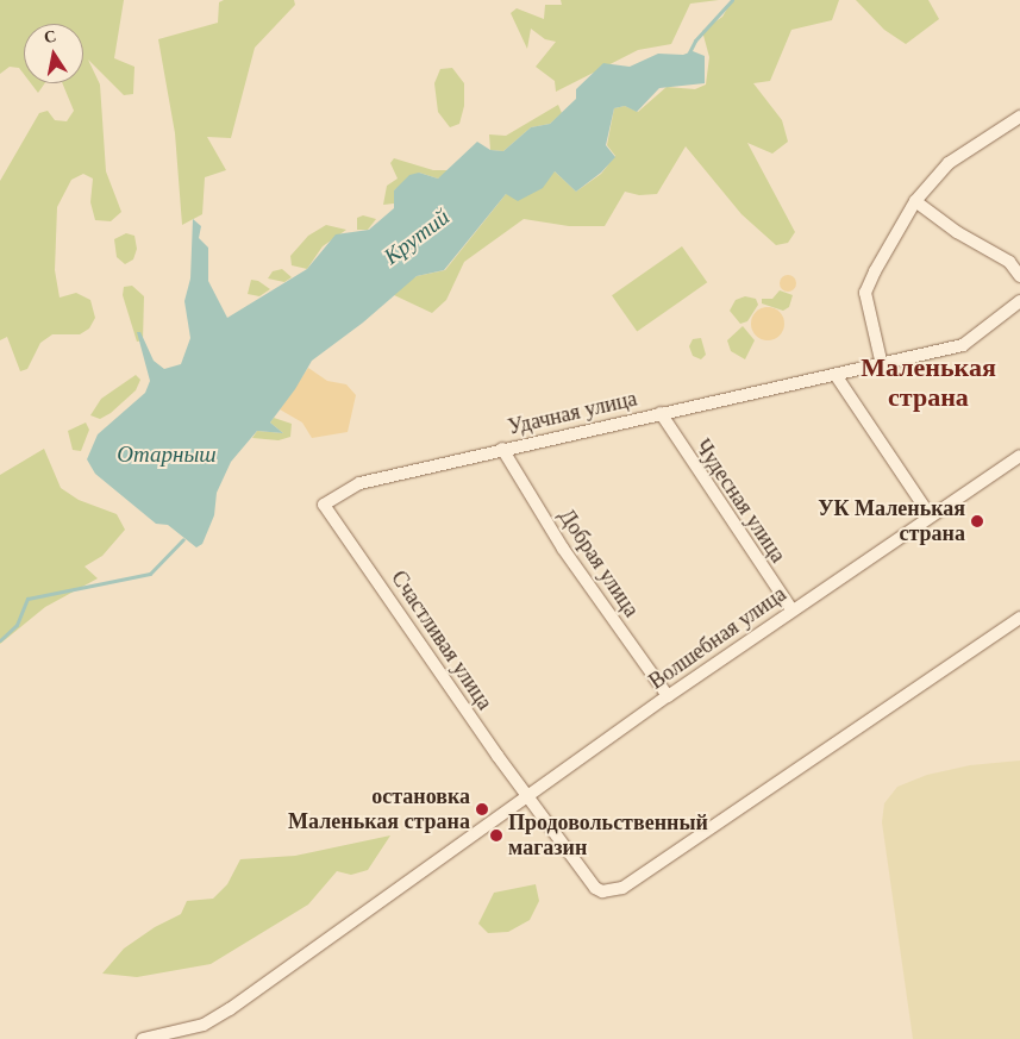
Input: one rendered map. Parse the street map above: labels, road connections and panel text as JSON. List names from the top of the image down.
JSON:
{
  "streets": {
    "street": [
      "Удачная улица",
      "Чудесная улица",
      "Добрая улица",
      "Волшебная улица",
      "Счастливая улица"
    ]
  },
  "crossings": [
    ["Удачная улица", "Чудесная улица"],
    ["Удачная улица", "Добрая улица"],
    ["Удачная улица", "Счастливая улица"],
    ["Чудесная улица", "Волшебная улица"],
    ["Добрая улица", "Волшебная улица"],
    ["Волшебная улица", "Счастливая улица"]
  ],
  "districts": ["Маленькая страна"],
  "water": ["Крутий", "Отарныш"],
  "places": ["УК Маленькая страна", "остановка Маленькая страна", "Продовольственный магазин"],
  "north": "top"
}
